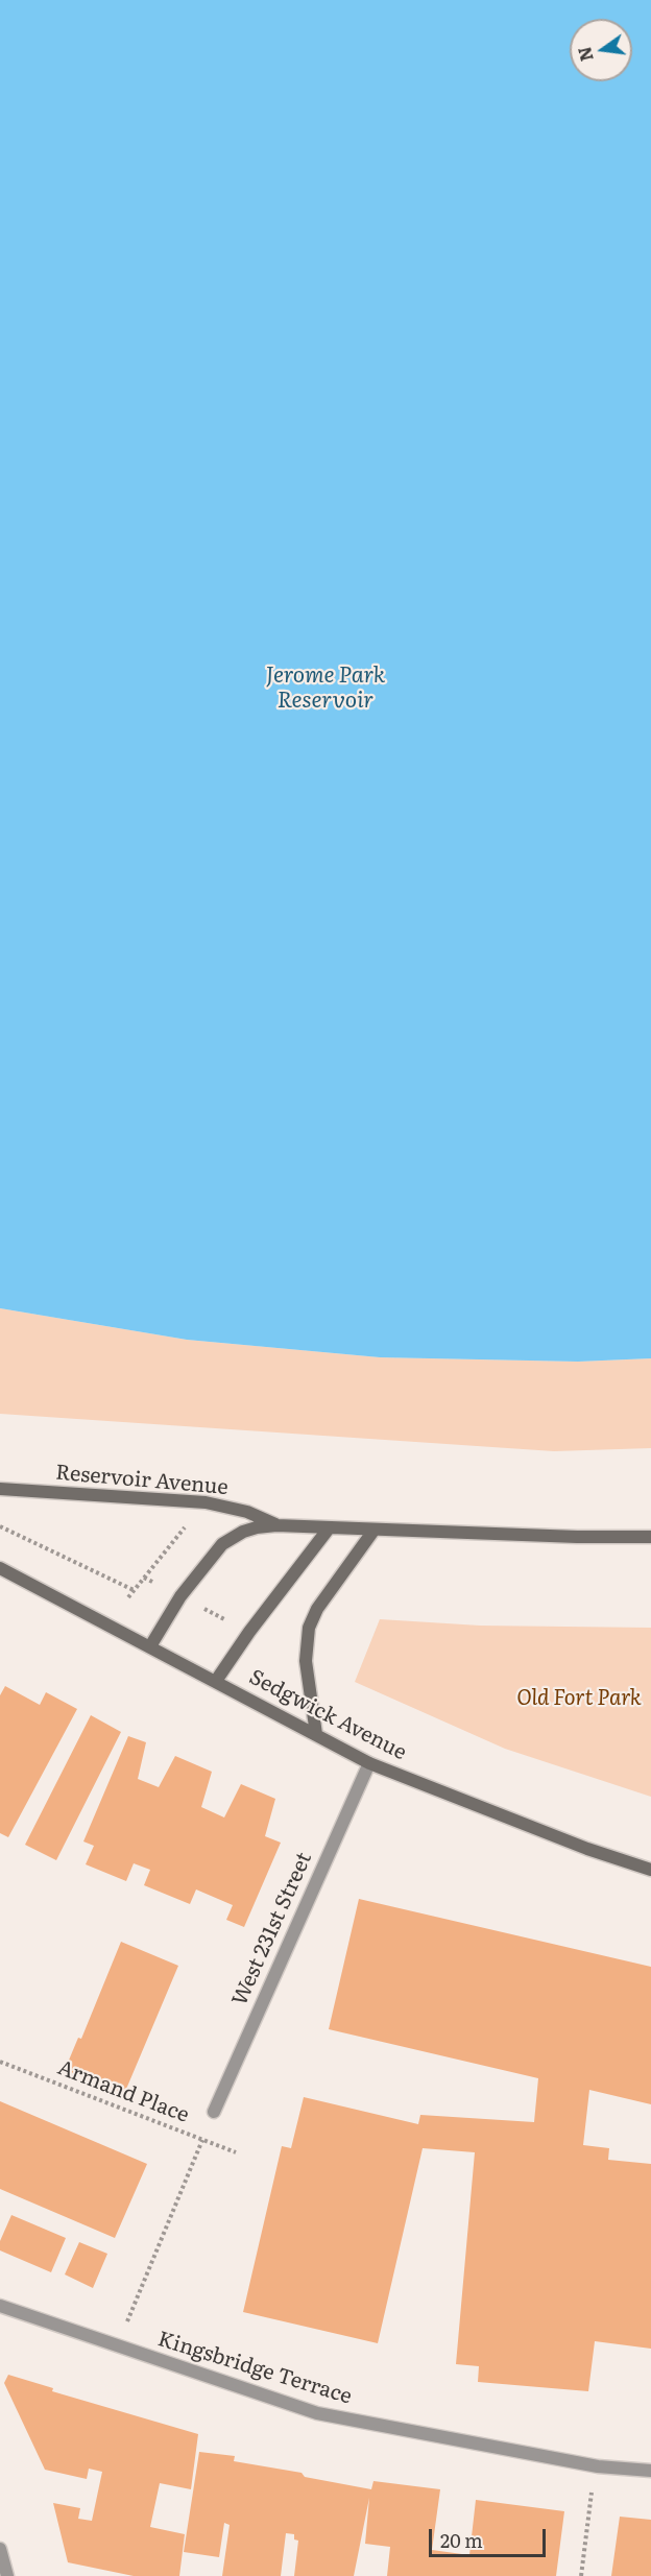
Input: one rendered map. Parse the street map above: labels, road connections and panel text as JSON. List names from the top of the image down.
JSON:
{
  "streets": {
    "street": [
      "Reservoir Avenue",
      "Sedgwick Avenue",
      "West 231st Street",
      "Kingsbridge Terrace"
    ],
    "path": ["Armand Place"]
  },
  "crossings": [
    ["Reservoir Avenue", "Sedgwick Avenue"],
    ["Sedgwick Avenue", "West 231st Street"]
  ],
  "water": ["Jerome Park Reservoir"],
  "parks": ["Old Fort Park"],
  "scale_bar": "20 m",
  "north": "left"
}
